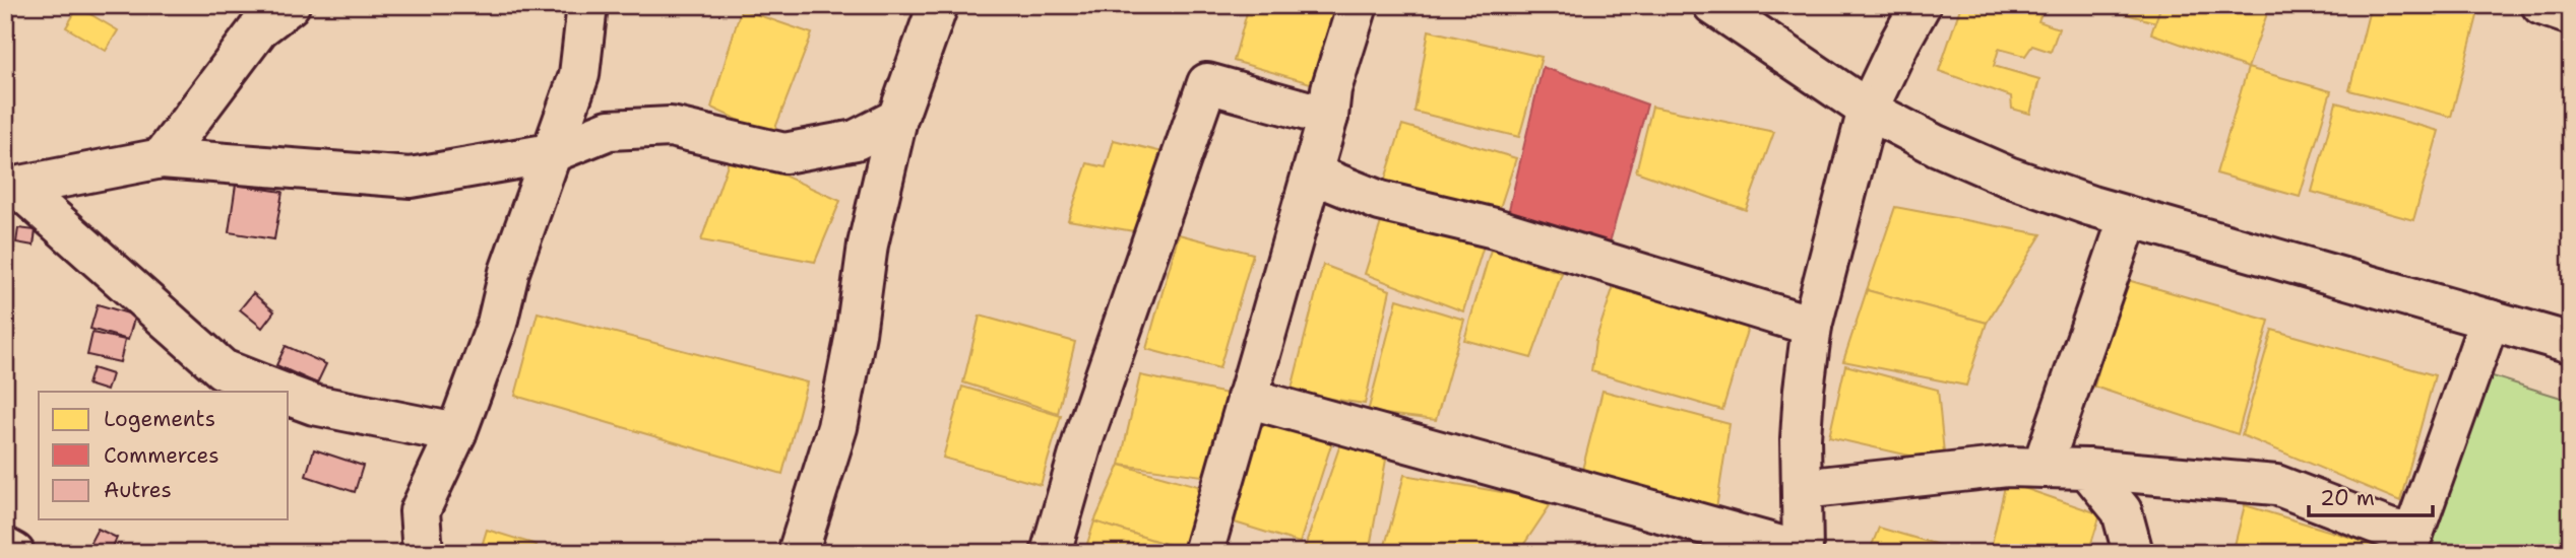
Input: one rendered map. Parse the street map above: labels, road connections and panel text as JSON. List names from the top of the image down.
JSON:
{
  "legend": ["Logements", "Commerces", "Autres"],
  "scale_bar": "20 m"
}
